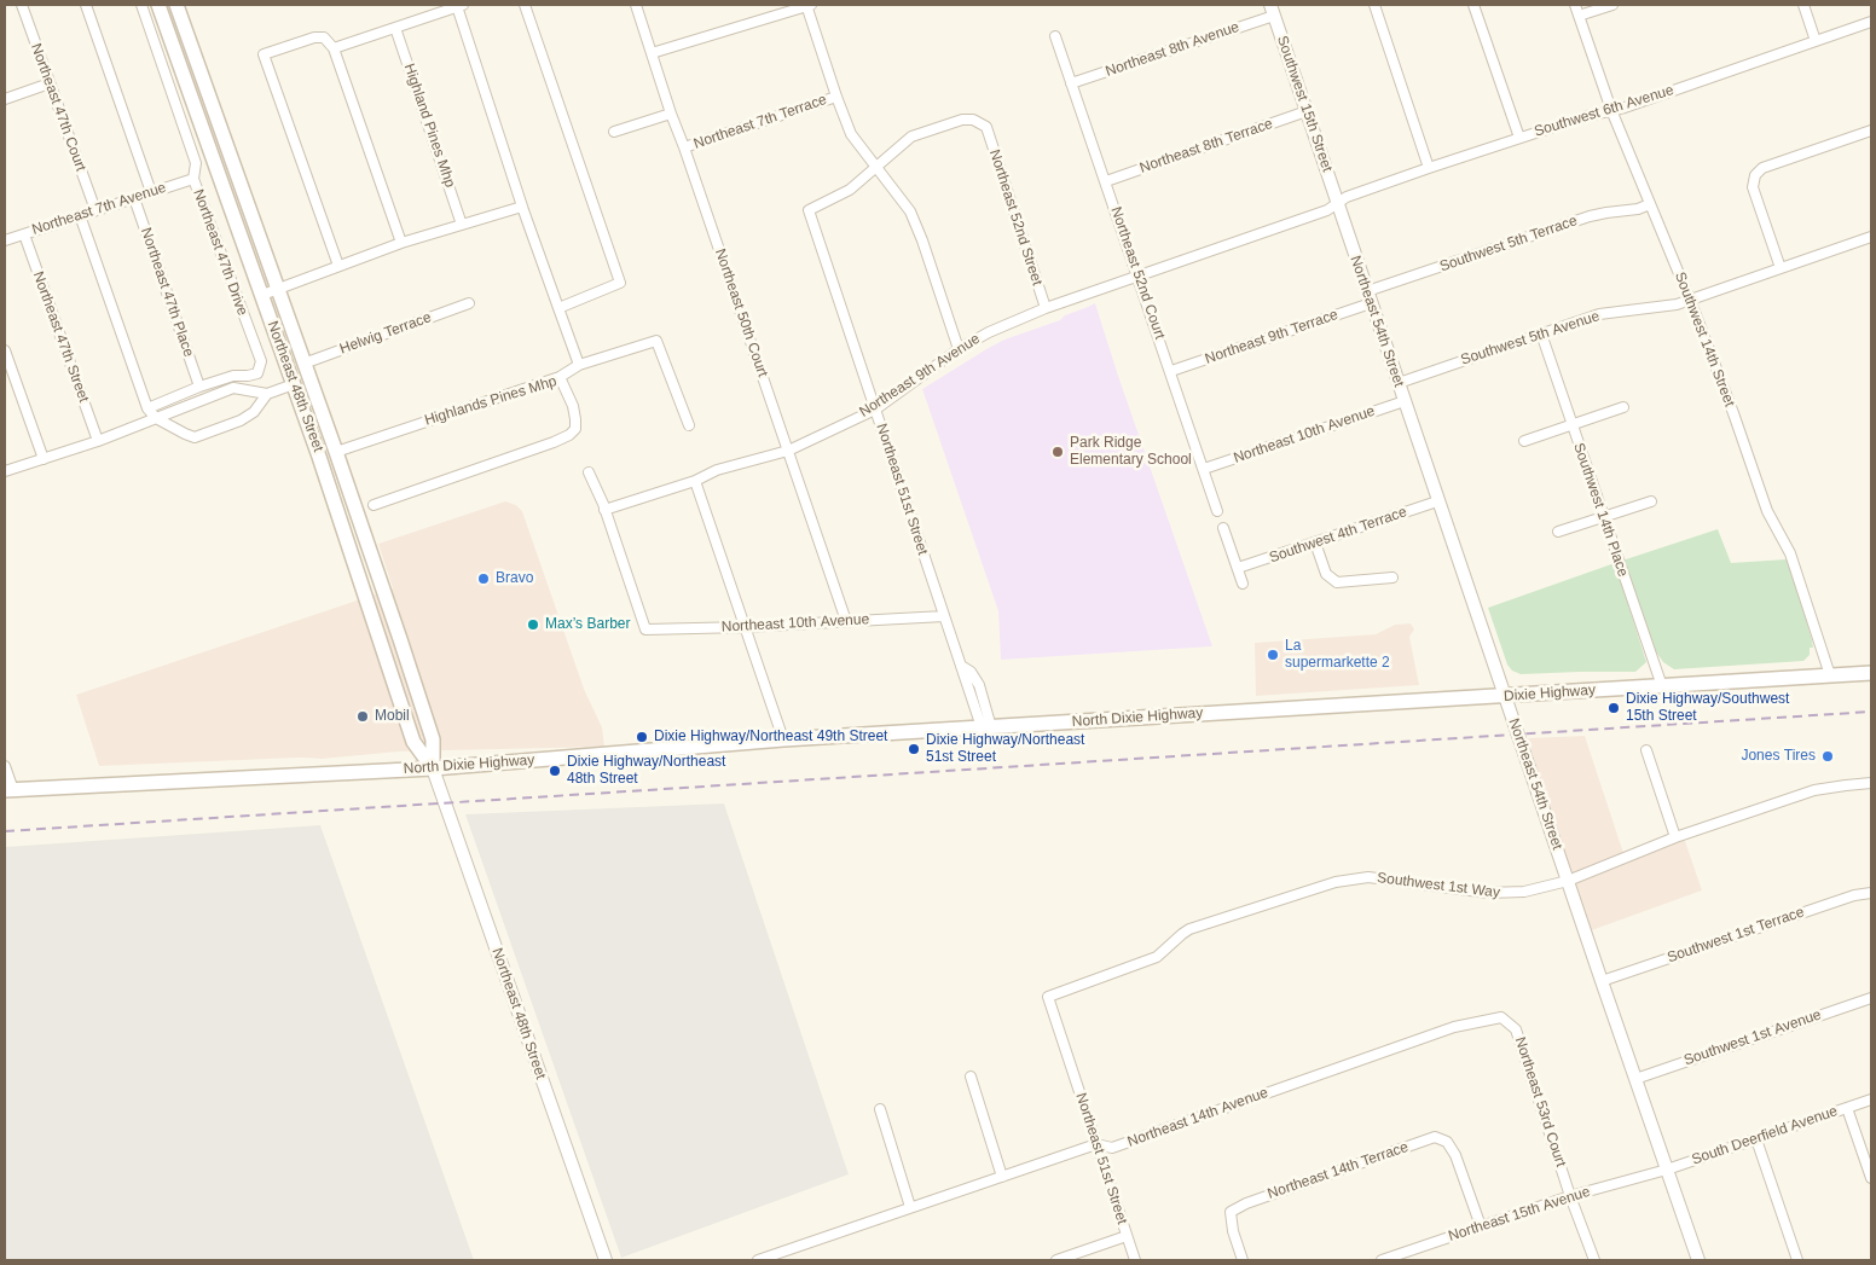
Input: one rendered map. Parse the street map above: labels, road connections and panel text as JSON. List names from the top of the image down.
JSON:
{
  "streets": {
    "main road": ["Northeast 48th Street", "Dixie Highway", "North Dixie Highway"],
    "street": [
      "Northeast 8th Avenue",
      "Southwest 15th Street",
      "Northeast 47th Court",
      "Southwest 6th Avenue",
      "Northeast 7th Terrace",
      "Highland Pines Mhp",
      "Northeast 8th Terrace",
      "Northeast 7th Avenue",
      "Northeast 52nd Street",
      "Southwest 5th Terrace",
      "Northeast 47th Drive",
      "Northeast 52nd Court",
      "Northeast 47th Place",
      "Northeast 50th Court",
      "Northeast 54th Street",
      "Helwig Terrace",
      "Northeast 47th Street",
      "Northeast 9th Terrace",
      "Southwest 5th Avenue",
      "Southwest 14th Street",
      "Northeast 9th Avenue",
      "Highlands Pines Mhp",
      "Northeast 10th Avenue",
      "Northeast 51st Street",
      "Southwest 14th Place",
      "Southwest 4th Terrace",
      "Southwest 1st Way",
      "Southwest 1st Terrace",
      "Southwest 1st Avenue",
      "Northeast 53rd Court",
      "Northeast 14th Avenue",
      "South Deerfield Avenue",
      "Northeast 14th Terrace",
      "Northeast 15th Avenue"
    ]
  },
  "crossings": [
    ["Northeast 8th Avenue", "Southwest 15th Street"],
    ["Northeast 8th Avenue", "Northeast 52nd Court"],
    ["Southwest 15th Street", "Southwest 6th Avenue"],
    ["Southwest 15th Street", "Northeast 8th Terrace"],
    ["Southwest 15th Street", "Northeast 54th Street"],
    ["Southwest 15th Street", "Northeast 9th Avenue"],
    ["Northeast 47th Court", "Northeast 7th Avenue"],
    ["Southwest 6th Avenue", "Northeast 54th Street"],
    ["Southwest 6th Avenue", "Southwest 14th Street"],
    ["Southwest 6th Avenue", "Northeast 9th Avenue"],
    ["Northeast 7th Terrace", "Northeast 50th Court"],
    ["Northeast 8th Terrace", "Northeast 52nd Court"],
    ["Northeast 7th Avenue", "Northeast 47th Drive"],
    ["Northeast 7th Avenue", "Northeast 47th Place"],
    ["Northeast 7th Avenue", "Northeast 47th Street"],
    ["Northeast 52nd Street", "Northeast 9th Avenue"],
    ["Northeast 52nd Street", "Northeast 51st Street"],
    ["Southwest 5th Terrace", "Northeast 54th Street"],
    ["Southwest 5th Terrace", "Northeast 9th Terrace"],
    ["Southwest 5th Terrace", "Southwest 14th Street"],
    ["Northeast 47th Drive", "Northeast 47th Place"],
    ["Northeast 52nd Court", "Northeast 9th Terrace"],
    ["Northeast 52nd Court", "Northeast 9th Avenue"],
    ["Northeast 52nd Court", "Northeast 10th Avenue"],
    ["Northeast 50th Court", "Northeast 9th Avenue"],
    ["Northeast 50th Court", "Northeast 10th Avenue"],
    ["Northeast 54th Street", "Northeast 9th Terrace"],
    ["Northeast 54th Street", "Southwest 5th Avenue"],
    ["Northeast 54th Street", "Northeast 9th Avenue"],
    ["Northeast 54th Street", "Northeast 10th Avenue"],
    ["Northeast 54th Street", "Southwest 4th Terrace"],
    ["Northeast 54th Street", "Dixie Highway"],
    ["Northeast 54th Street", "Southwest 1st Way"],
    ["Northeast 54th Street", "Southwest 1st Terrace"],
    ["Northeast 54th Street", "Southwest 1st Avenue"],
    ["Northeast 54th Street", "South Deerfield Avenue"],
    ["Northeast 54th Street", "Northeast 15th Avenue"],
    ["Helwig Terrace", "Northeast 48th Street"],
    ["Southwest 5th Avenue", "Southwest 14th Street"],
    ["Southwest 5th Avenue", "Southwest 14th Place"],
    ["Southwest 14th Street", "Dixie Highway"],
    ["Northeast 9th Avenue", "Northeast 10th Avenue"],
    ["Northeast 9th Avenue", "Northeast 51st Street"],
    ["Northeast 48th Street", "Highlands Pines Mhp"],
    ["Northeast 48th Street", "North Dixie Highway"],
    ["Northeast 10th Avenue", "Northeast 51st Street"],
    ["Northeast 51st Street", "North Dixie Highway"],
    ["Northeast 51st Street", "Southwest 1st Way"],
    ["Northeast 51st Street", "Northeast 14th Avenue"],
    ["Southwest 14th Place", "Dixie Highway"],
    ["Dixie Highway", "North Dixie Highway"],
    ["Northeast 53rd Court", "Northeast 14th Avenue"],
    ["Northeast 53rd Court", "Northeast 15th Avenue"],
    ["South Deerfield Avenue", "Northeast 15th Avenue"],
    ["Northeast 14th Terrace", "Northeast 15th Avenue"]
  ],
  "places": [
    "Park Ridge Elementary School",
    "Bravo",
    "Max’s Barber",
    "La supermarkette 2",
    "Dixie Highway/Southwest 15th Street",
    "Mobil",
    "Dixie Highway/Northeast 49th Street",
    "Dixie Highway/Northeast 51st Street",
    "Jones Tires",
    "Dixie Highway/Northeast 48th Street"
  ]
}
